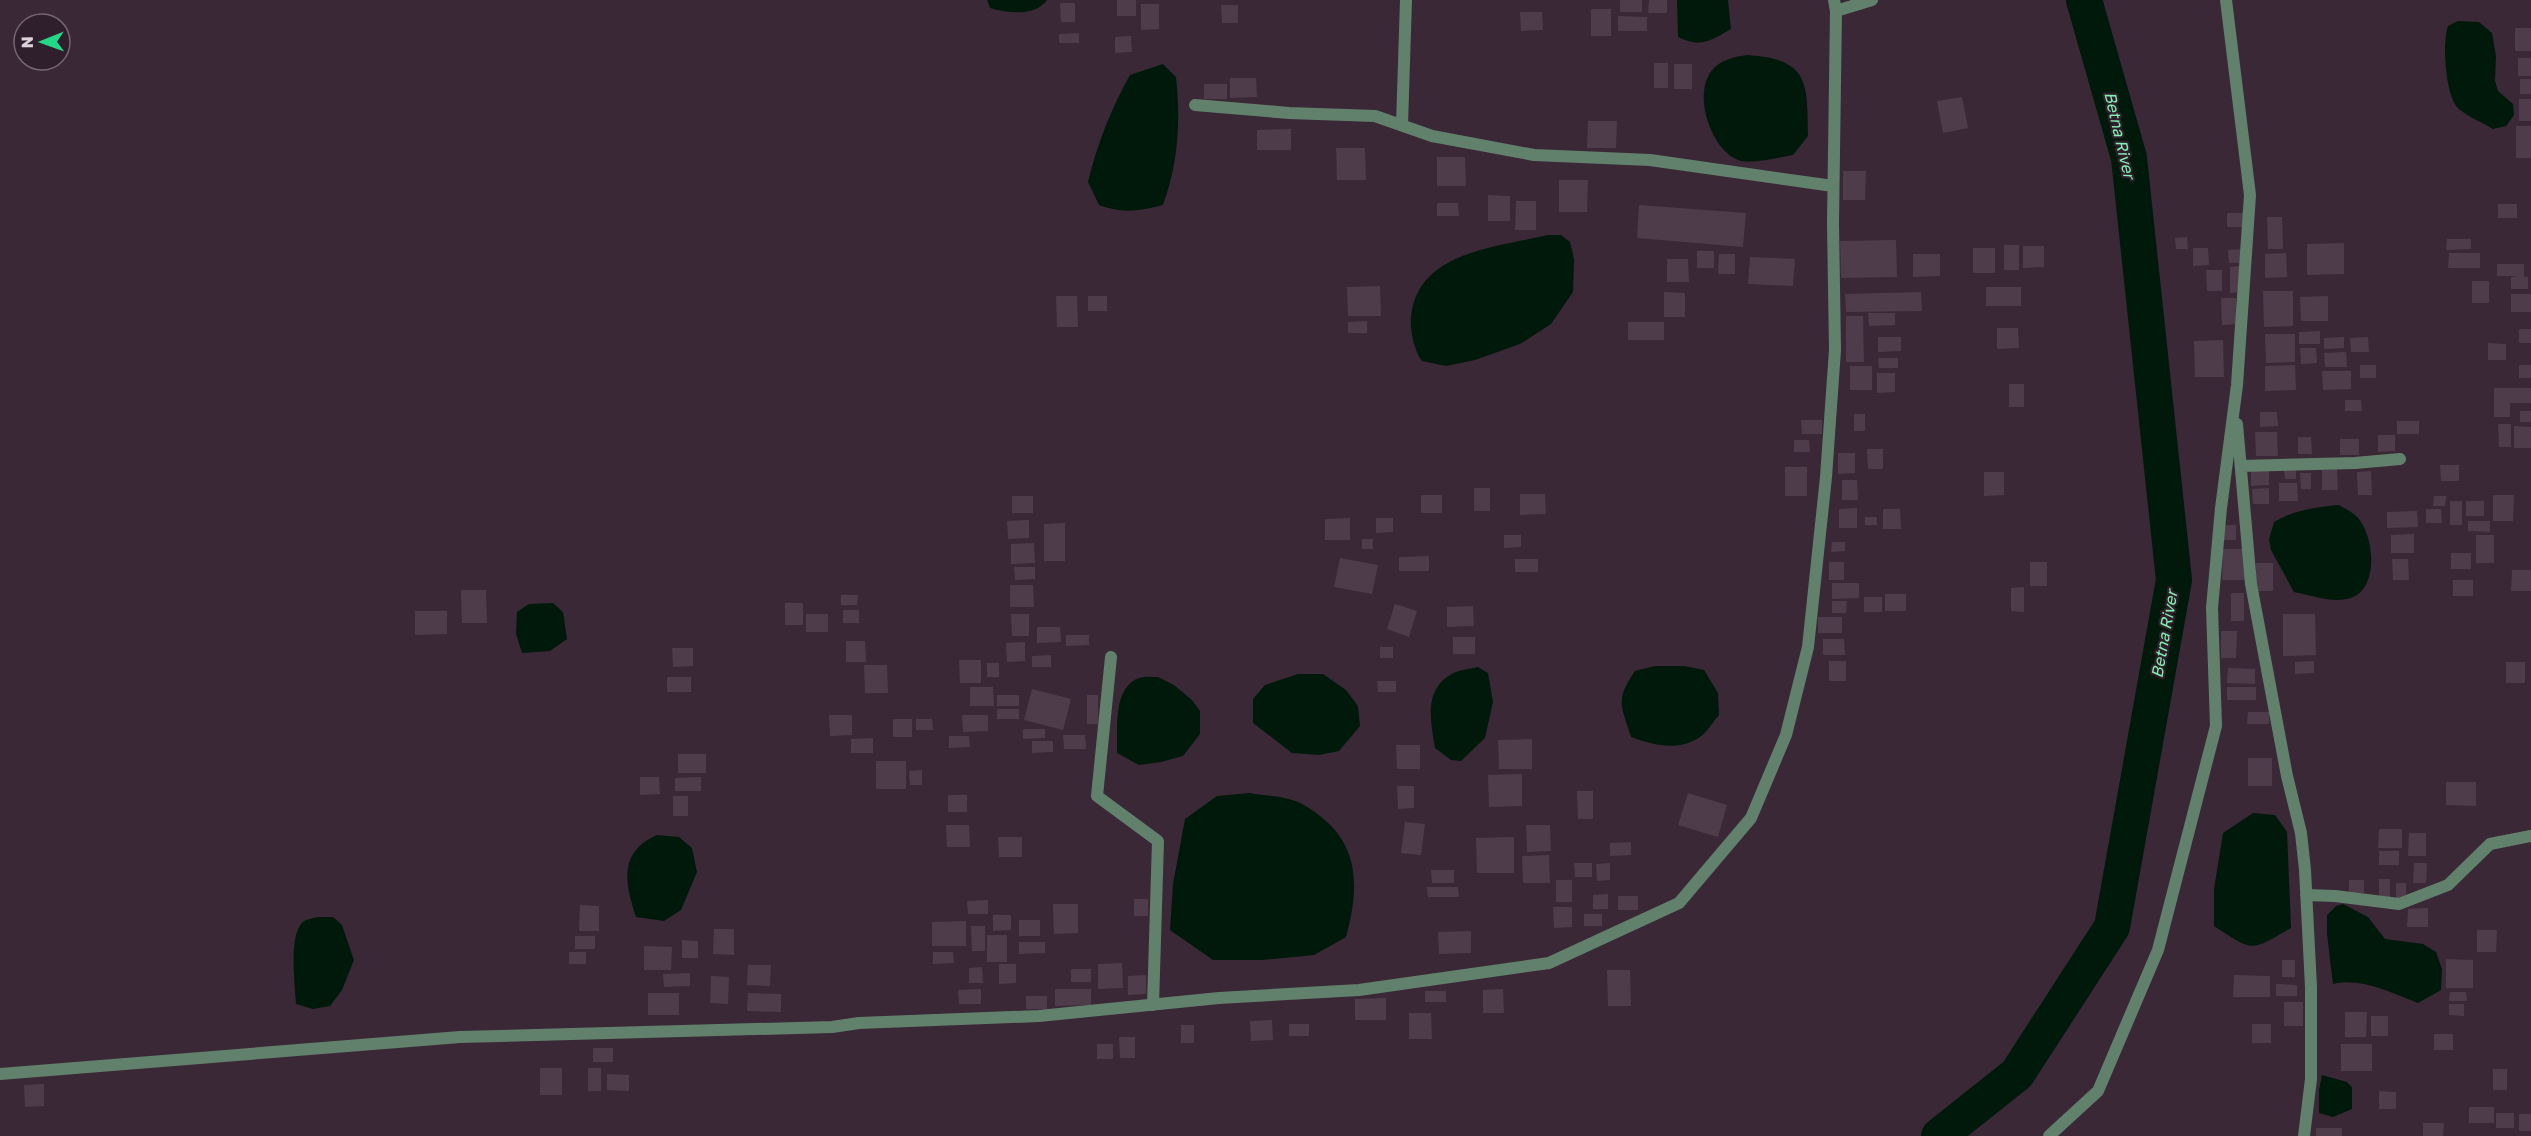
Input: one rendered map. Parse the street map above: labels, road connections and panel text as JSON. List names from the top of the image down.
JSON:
{
  "water": ["Betna River"],
  "north": "left"
}
